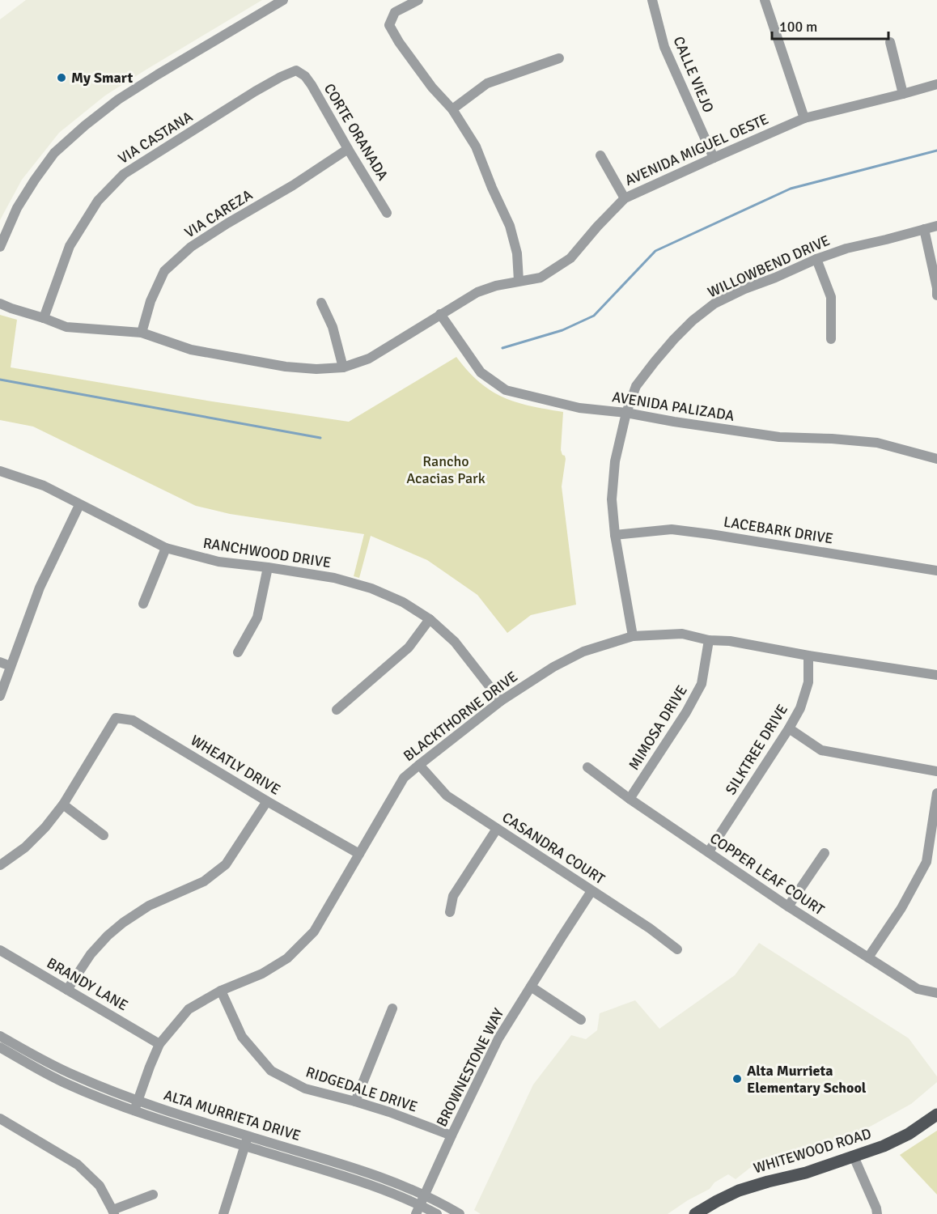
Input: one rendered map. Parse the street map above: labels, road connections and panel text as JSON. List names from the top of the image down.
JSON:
{
  "streets": {
    "main road": ["WHITEWOOD ROAD"],
    "street": [
      "CALLE VIEJO",
      "CORTE ORANADA",
      "VIA CASTANA",
      "AVENIDA MIGUEL OESTE",
      "VIA CAREZA",
      "WILLOWBEND DRIVE",
      "AVENIDA PALIZADA",
      "LACEBARK DRIVE",
      "RANCHWOOD DRIVE",
      "BLACKTHORNE DRIVE",
      "MIMOSA DRIVE",
      "SILKTREE DRIVE",
      "WHEATLY DRIVE",
      "CASANDRA COURT",
      "COPPER LEAF COURT",
      "BRANDY LANE",
      "BROWNESTONE WAY",
      "RIDGEDALE DRIVE",
      "ALTA MURRIETA DRIVE"
    ]
  },
  "crossings": [
    ["CALLE VIEJO", "AVENIDA MIGUEL OESTE"],
    ["CORTE ORANADA", "VIA CASTANA"],
    ["CORTE ORANADA", "VIA CAREZA"],
    ["VIA CASTANA", "AVENIDA MIGUEL OESTE"],
    ["AVENIDA MIGUEL OESTE", "VIA CAREZA"],
    ["AVENIDA MIGUEL OESTE", "AVENIDA PALIZADA"],
    ["WILLOWBEND DRIVE", "AVENIDA PALIZADA"],
    ["WILLOWBEND DRIVE", "LACEBARK DRIVE"],
    ["WILLOWBEND DRIVE", "BLACKTHORNE DRIVE"],
    ["RANCHWOOD DRIVE", "BLACKTHORNE DRIVE"],
    ["BLACKTHORNE DRIVE", "MIMOSA DRIVE"],
    ["BLACKTHORNE DRIVE", "SILKTREE DRIVE"],
    ["BLACKTHORNE DRIVE", "WHEATLY DRIVE"],
    ["BLACKTHORNE DRIVE", "CASANDRA COURT"],
    ["BLACKTHORNE DRIVE", "BRANDY LANE"],
    ["BLACKTHORNE DRIVE", "RIDGEDALE DRIVE"],
    ["BLACKTHORNE DRIVE", "ALTA MURRIETA DRIVE"],
    ["MIMOSA DRIVE", "COPPER LEAF COURT"],
    ["SILKTREE DRIVE", "COPPER LEAF COURT"],
    ["CASANDRA COURT", "BROWNESTONE WAY"],
    ["BROWNESTONE WAY", "RIDGEDALE DRIVE"],
    ["BROWNESTONE WAY", "ALTA MURRIETA DRIVE"]
  ],
  "parks": ["Rancho Acacias Park"],
  "places": ["My Smart", "Alta Murrieta Elementary School"],
  "scale_bar": "100 m"
}
